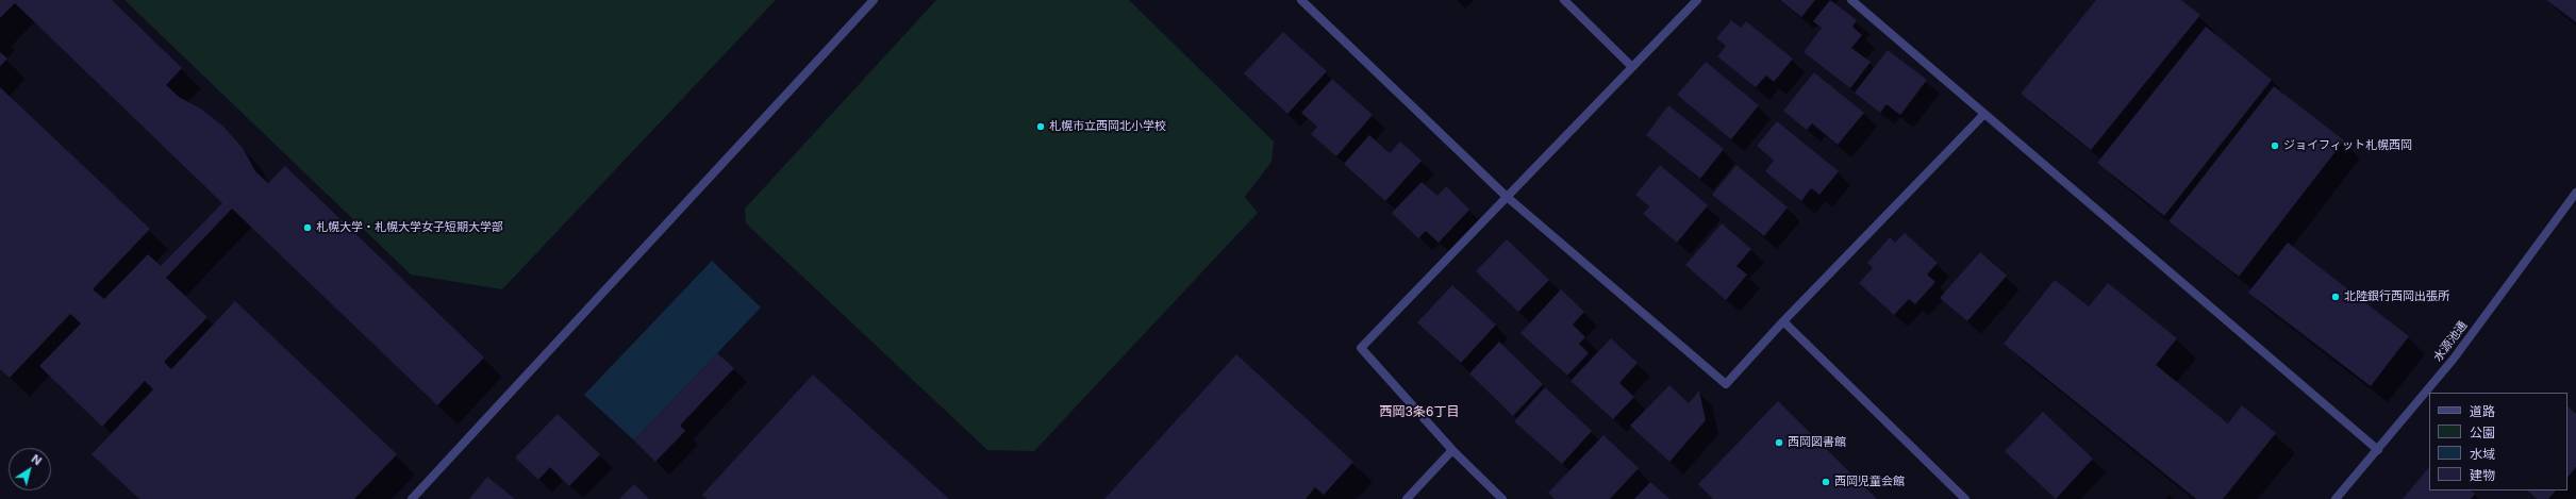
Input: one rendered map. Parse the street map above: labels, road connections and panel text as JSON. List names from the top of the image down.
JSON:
{
  "streets": {
    "street": ["水源池通"]
  },
  "districts": ["西岡3条6丁目"],
  "places": [
    "札幌市立西岡北小学校",
    "ジョイフィット札幌西岡",
    "札幌大学・札幌大学女子短期大学部",
    "北陸銀行西岡出張所",
    "西岡図書館",
    "西岡児童会館"
  ],
  "legend": [
    "道路",
    "公園",
    "水域",
    "建物"
  ],
  "north": "top right"
}
